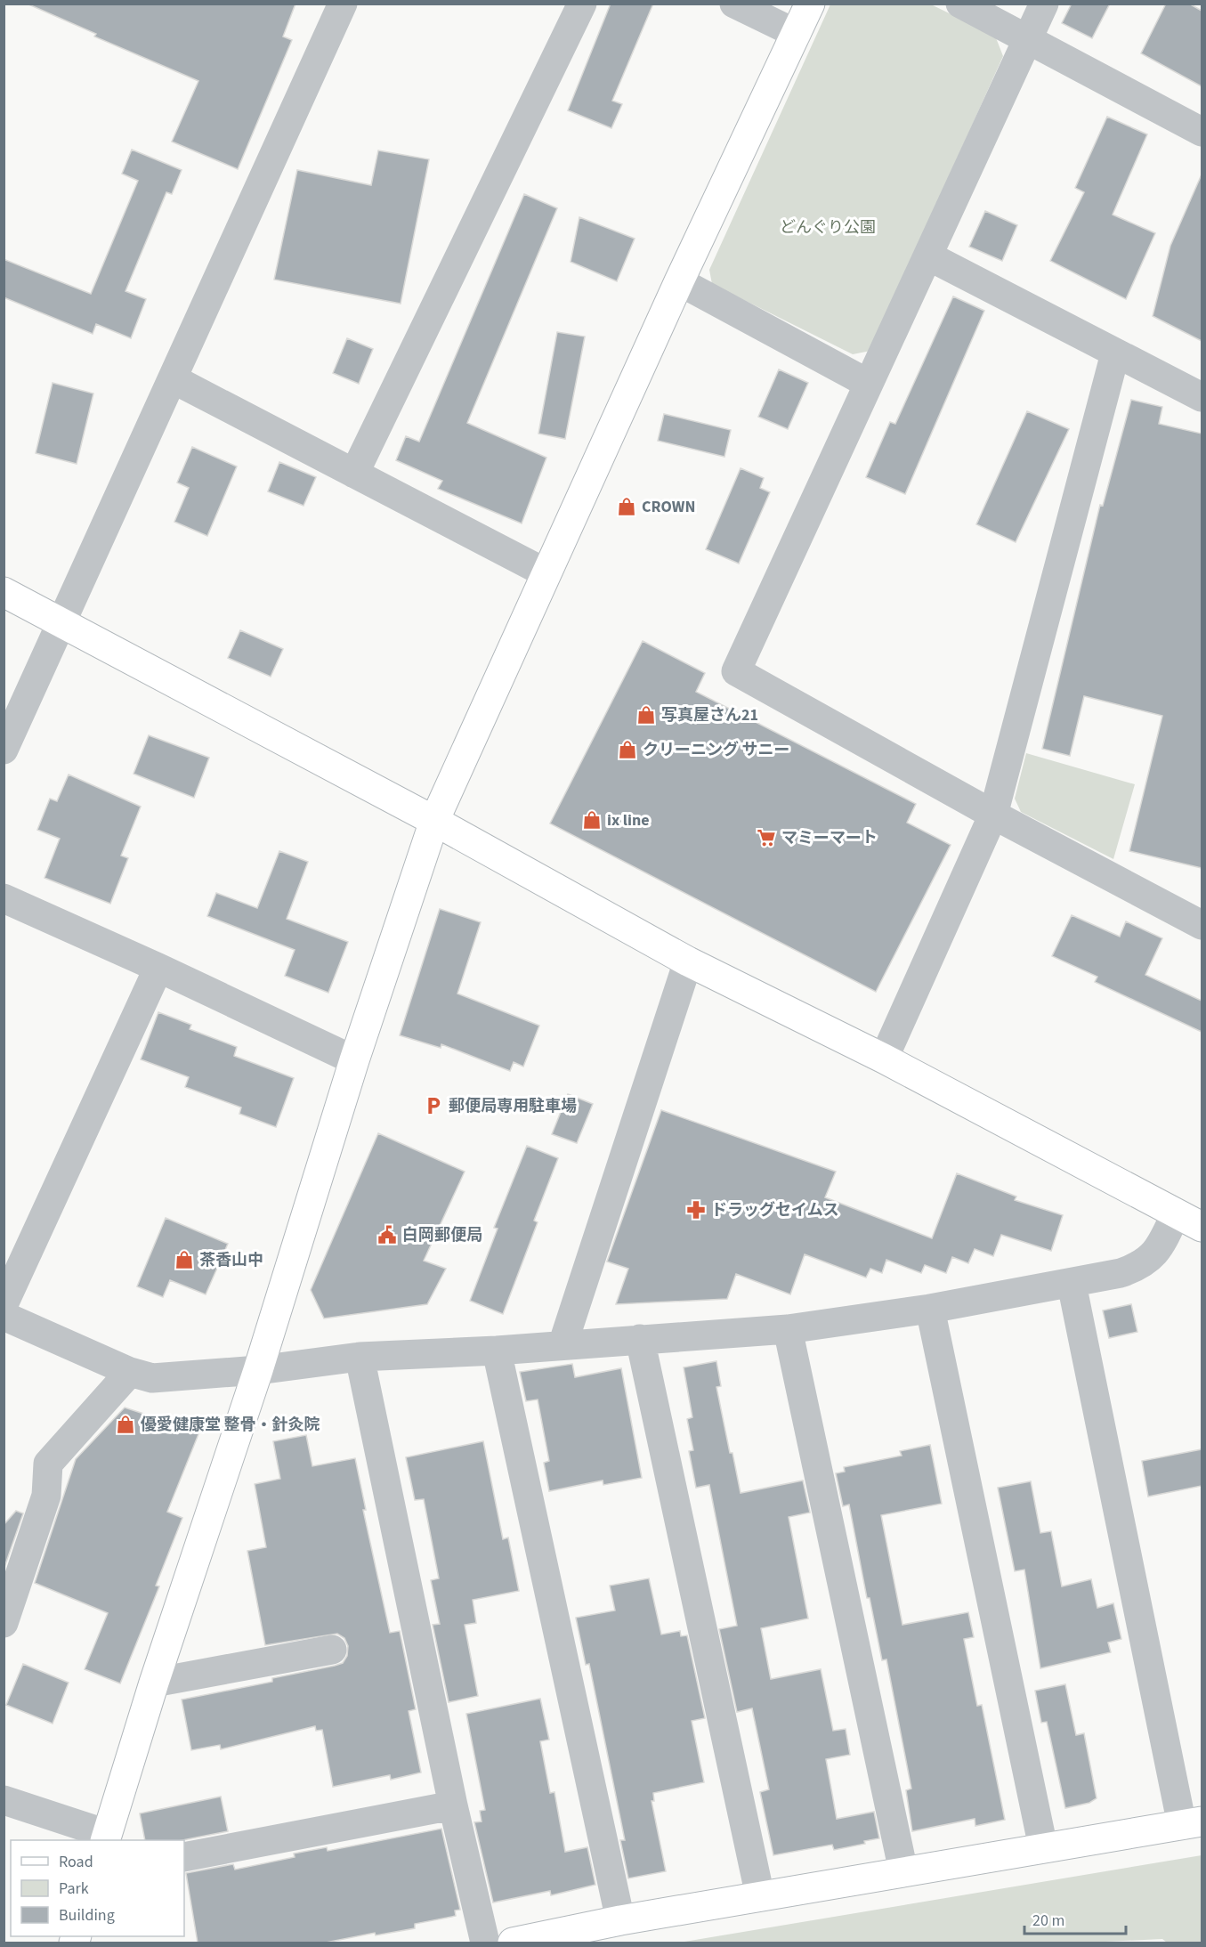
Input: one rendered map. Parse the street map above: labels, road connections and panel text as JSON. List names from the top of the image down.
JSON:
{
  "parks": ["どんぐり公園"],
  "places": {
    "shop": [
      "CROWN",
      "写真屋さん21",
      "クリーニング サニー",
      "ix line",
      "茶香山中",
      "優愛健康堂 整骨・針灸院"
    ],
    "supermarket": ["マミーマート"],
    "parking": ["郵便局専用駐車場"],
    "pharmacy": ["ドラッグセイムス"],
    "public building": ["白岡郵便局"]
  },
  "legend": ["Road", "Park", "Building"],
  "scale_bar": "20 m"
}
